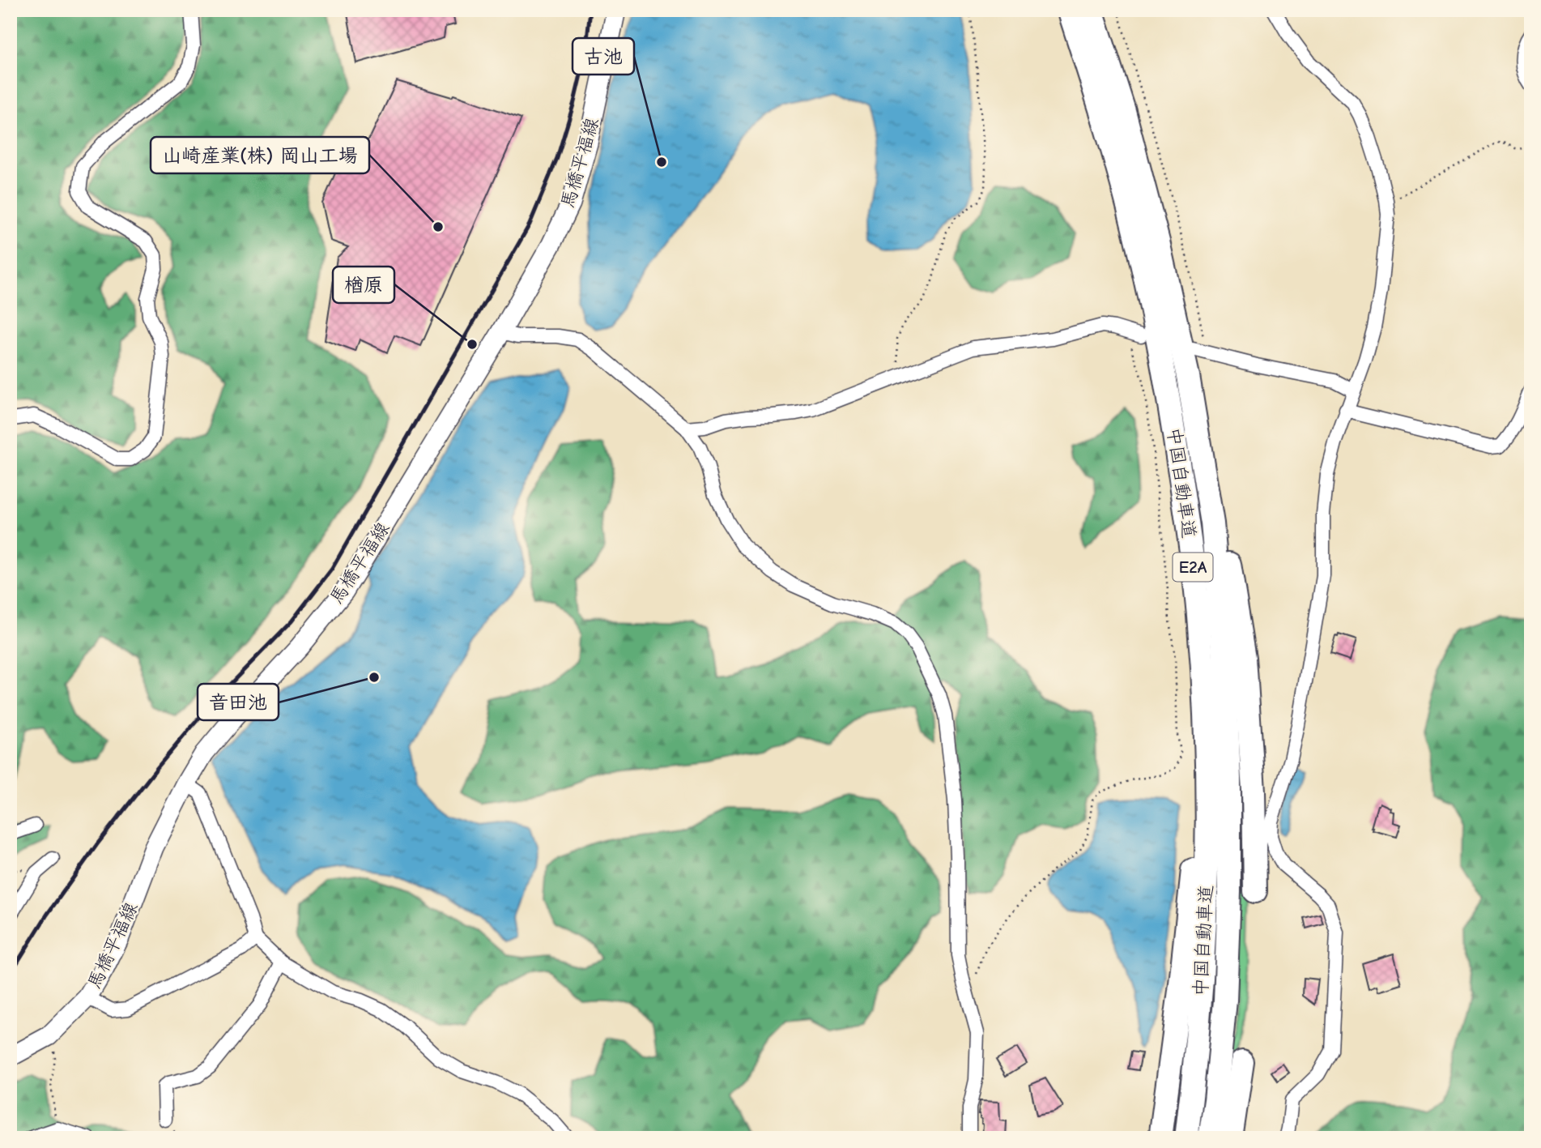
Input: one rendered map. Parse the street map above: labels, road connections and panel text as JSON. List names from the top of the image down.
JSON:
{
  "streets": {
    "highway": ["中国自動車道", "E2A"],
    "main road": ["馬橋平福線"]
  },
  "places": [
    "古池",
    "山崎産業(株) 岡山工場",
    "楢原",
    "音田池"
  ]
}
